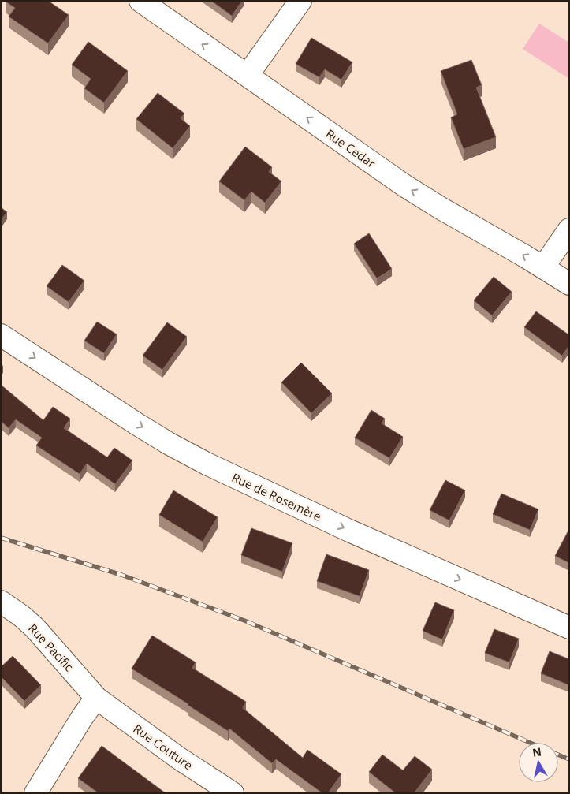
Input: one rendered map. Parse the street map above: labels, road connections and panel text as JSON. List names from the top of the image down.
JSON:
{
  "streets": {
    "street": [
      "Rue Cedar",
      "Rue de Rosemère",
      "Rue Pacific",
      "Rue Couture"
    ]
  },
  "crossings": [
    ["Rue Pacific", "Rue Couture"]
  ],
  "one_way": ["Rue Cedar", "Rue de Rosemère"],
  "north": "top"
}
